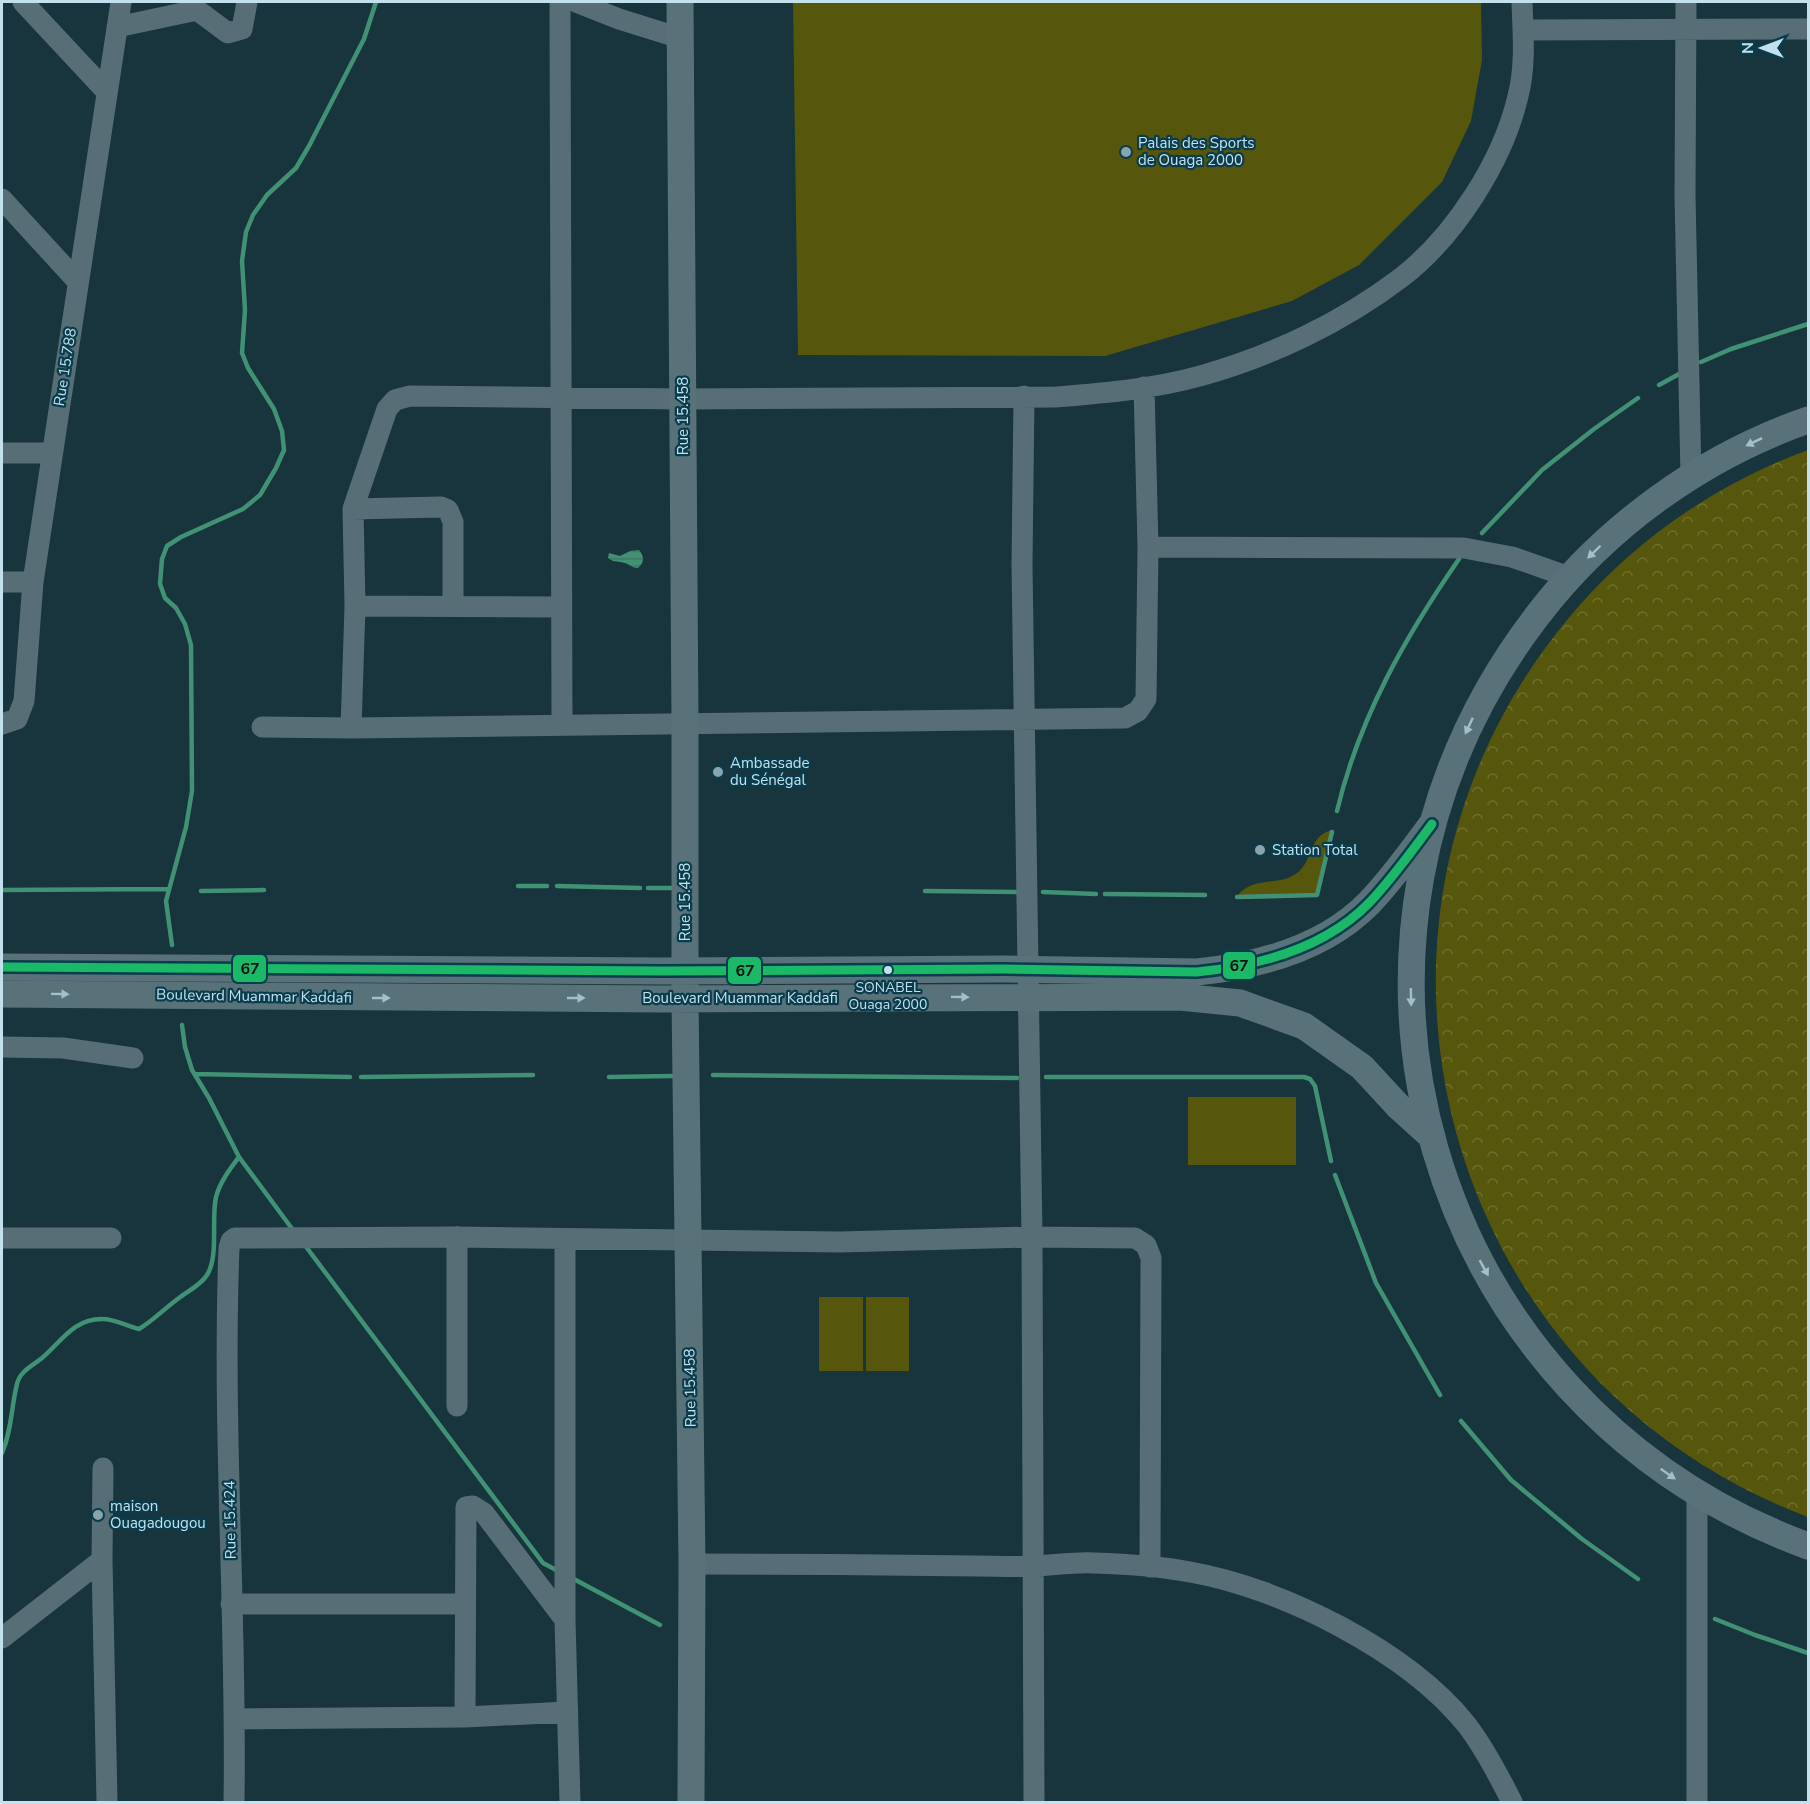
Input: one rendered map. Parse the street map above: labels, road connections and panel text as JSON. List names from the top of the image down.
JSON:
{
  "streets": {
    "main road": ["Rue 15.458", "Boulevard Muammar Kaddafi"],
    "street": ["Rue 15.788", "Rue 15.424"]
  },
  "crossings": [
    ["Rue 15.458", "Boulevard Muammar Kaddafi"]
  ],
  "places": [
    "Palais des Sports de Ouaga 2000",
    "Ambassade du Sénégal",
    "Station Total",
    "SONABEL Ouaga 2000",
    "maison Ouagadougou"
  ],
  "lines": ["transit line 67"],
  "north": "left"
}
